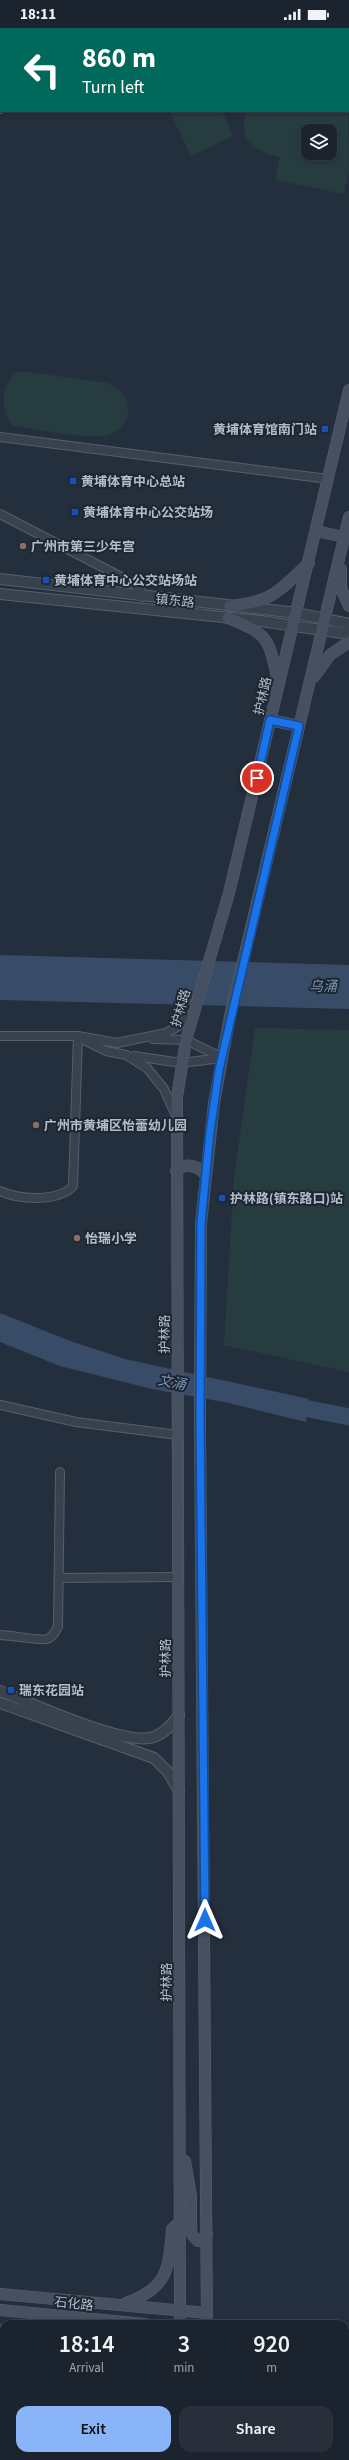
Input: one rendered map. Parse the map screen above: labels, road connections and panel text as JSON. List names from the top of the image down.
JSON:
{
  "streets": {
    "main road": ["护林路", "石化路"],
    "street": ["镇东路"]
  },
  "crossings": [
    ["镇东路", "护林路"]
  ],
  "water": ["乌涌", "文涌"],
  "places": {
    "transit": [
      "黄埔体育馆南门站",
      "黄埔体育中心总站",
      "黄埔体育中心公交站场",
      "黄埔体育中心公交站场站",
      "护林路(镇东路口)站",
      "瑞东花园站"
    ],
    "other": ["广州市第三少年宫", "广州市黄埔区怡蕾幼儿园", "怡瑞小学"]
  },
  "page": {
    "status": "18:11",
    "turn": ["860 m", "Turn left"],
    "eta": [
      "18:14",
      "Arrival",
      "3",
      "min",
      "920",
      "m"
    ],
    "buttons": ["Exit", "Share"]
  }
}
